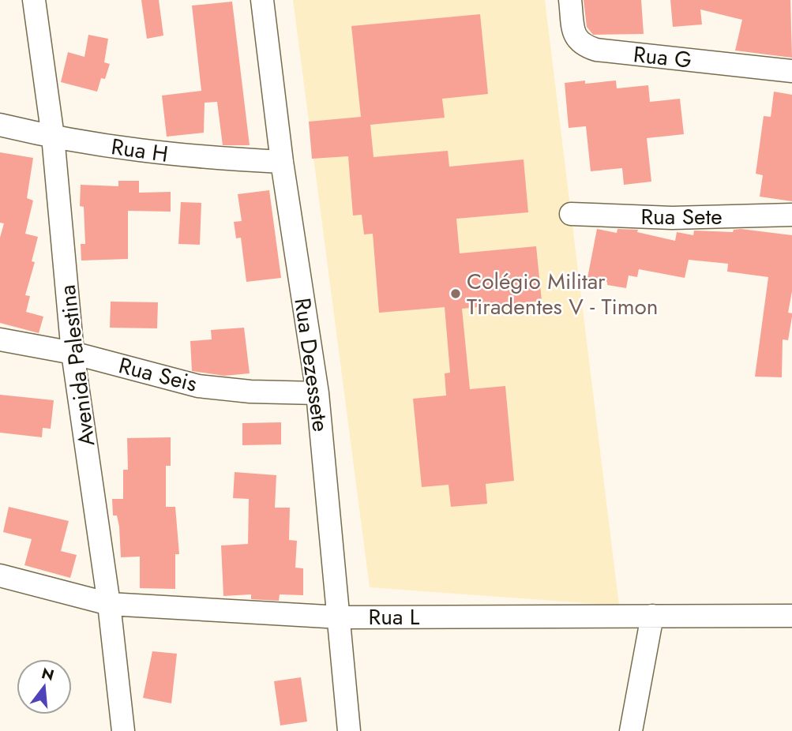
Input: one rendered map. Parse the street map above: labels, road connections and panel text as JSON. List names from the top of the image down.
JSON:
{
  "streets": {
    "street": [
      "Rua G",
      "Rua H",
      "Rua Sete",
      "Rua Dezessete",
      "Avenida Palestina",
      "Rua Seis",
      "Rua L"
    ]
  },
  "crossings": [
    ["Rua H", "Rua Dezessete"],
    ["Rua H", "Avenida Palestina"],
    ["Rua Dezessete", "Rua Seis"],
    ["Rua Dezessete", "Rua L"],
    ["Avenida Palestina", "Rua Seis"],
    ["Avenida Palestina", "Rua L"]
  ],
  "places": ["Colégio Militar Tiradentes V - Timon"],
  "north": "top"
}
